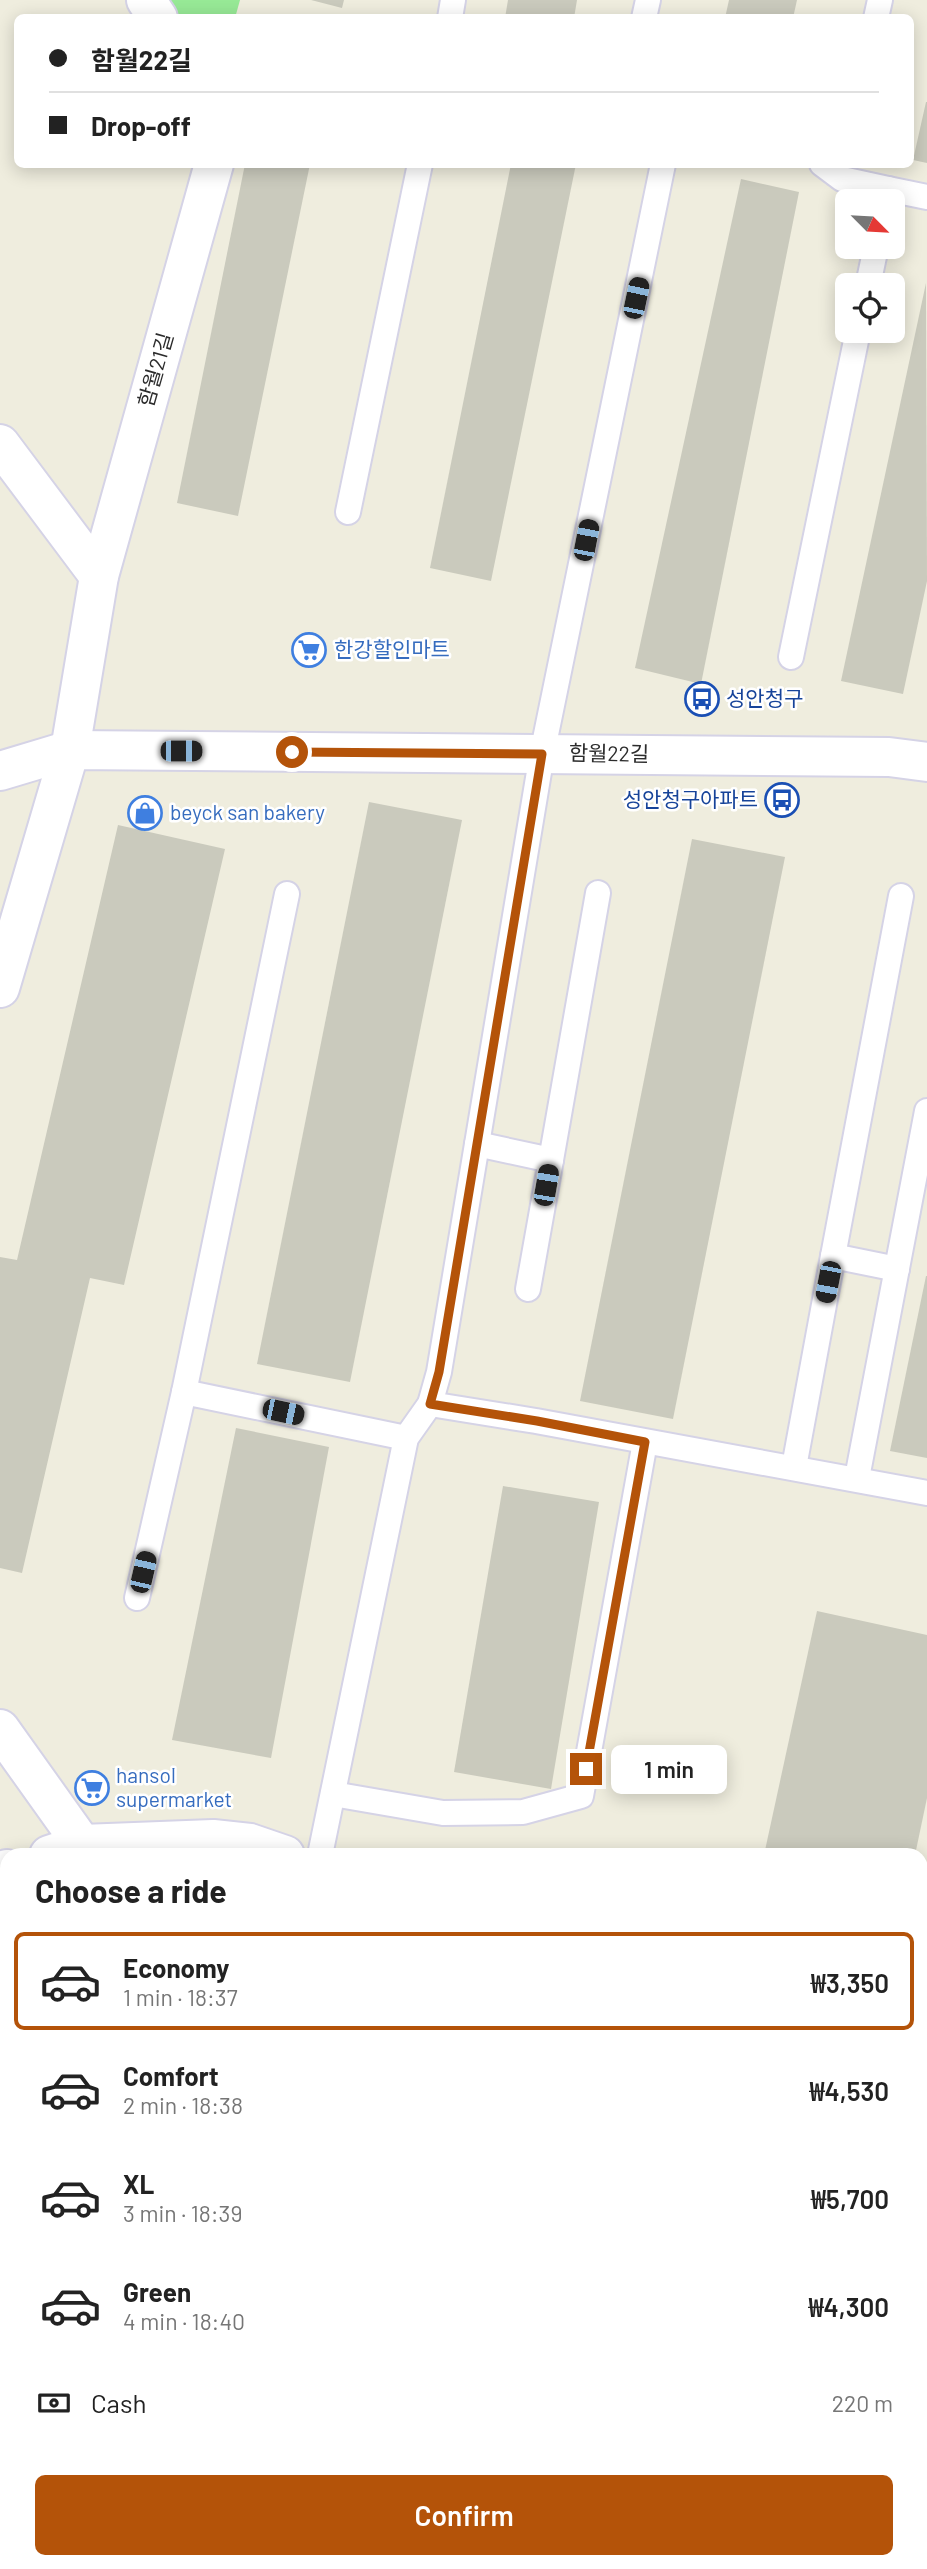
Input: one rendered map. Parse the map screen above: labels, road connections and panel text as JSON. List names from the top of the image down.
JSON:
{
  "streets": {
    "street": ["함월21길", "함월22길"]
  },
  "crossings": [
    ["함월21길", "함월22길"]
  ],
  "places": {
    "supermarket": ["한강할인마트", "hansol supermarket"],
    "bus stop": ["성안청구", "성안청구아파트"],
    "shop": ["beyck san bakery"]
  },
  "north": "bottom right",
  "page": {
    "banner": ["함월22길", "Drop-off"],
    "bubble": "1 min",
    "heading": "Choose a ride",
    "list": [
      {
        "name": "Economy",
        "note": "1 min · 18:37",
        "value": "₩3,350"
      },
      {
        "name": "Comfort",
        "note": "2 min · 18:38",
        "value": "₩4,530"
      },
      {
        "name": "XL",
        "note": "3 min · 18:39",
        "value": "₩5,700"
      },
      {
        "name": "Green",
        "note": "4 min · 18:40",
        "value": "₩4,300"
      }
    ],
    "pay": ["Cash", "220 m"],
    "buttons": "Confirm"
  }
}
